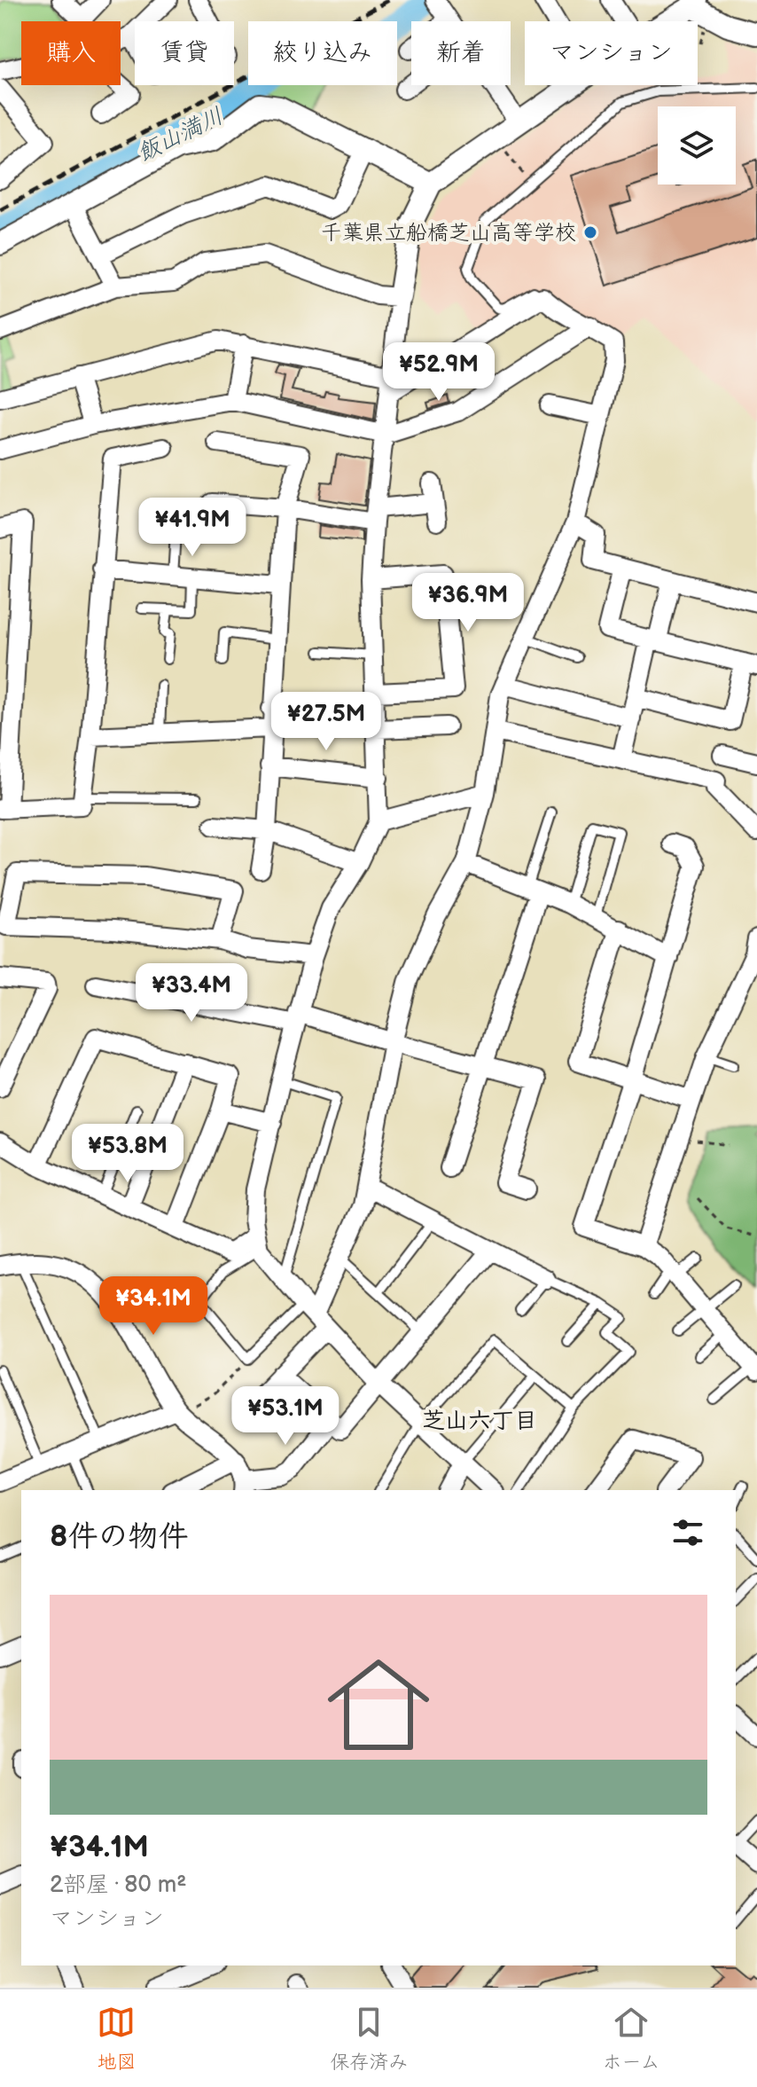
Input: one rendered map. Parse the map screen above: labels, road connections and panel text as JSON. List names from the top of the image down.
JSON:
{
  "districts": ["芝山六丁目"],
  "water": ["飯山満川"],
  "places": ["千葉県立船橋芝山高等学校"],
  "page": {
    "chip": [
      "購入",
      "賃貸",
      "絞り込み",
      "新着",
      "マンション"
    ],
    "price": [
      "¥52.9M",
      "¥41.9M",
      "¥36.9M",
      "¥27.5M",
      "¥33.4M",
      "¥53.8M",
      "¥34.1M",
      "¥53.1M"
    ],
    "heading": "8件の物件",
    "list": [
      {
        "name": "¥34.1M",
        "note": "2部屋 · 80 m² · マンション"
      }
    ],
    "tabs": ["地図", "保存済み", "ホーム"]
  }
}
